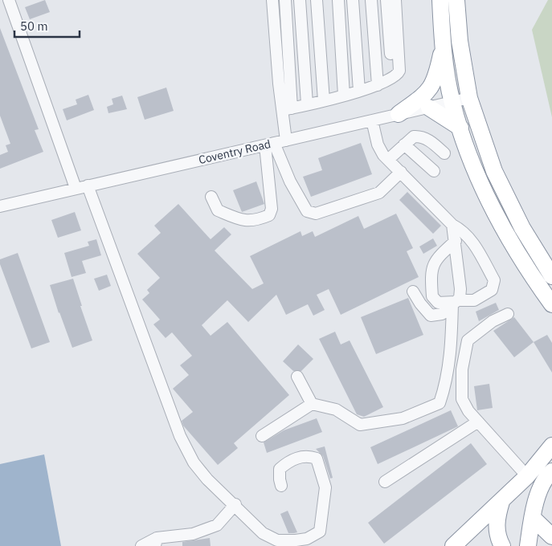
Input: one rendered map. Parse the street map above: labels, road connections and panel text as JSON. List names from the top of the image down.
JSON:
{
  "streets": {
    "street": ["Coventry Road"]
  },
  "scale_bar": "50 m"
}
